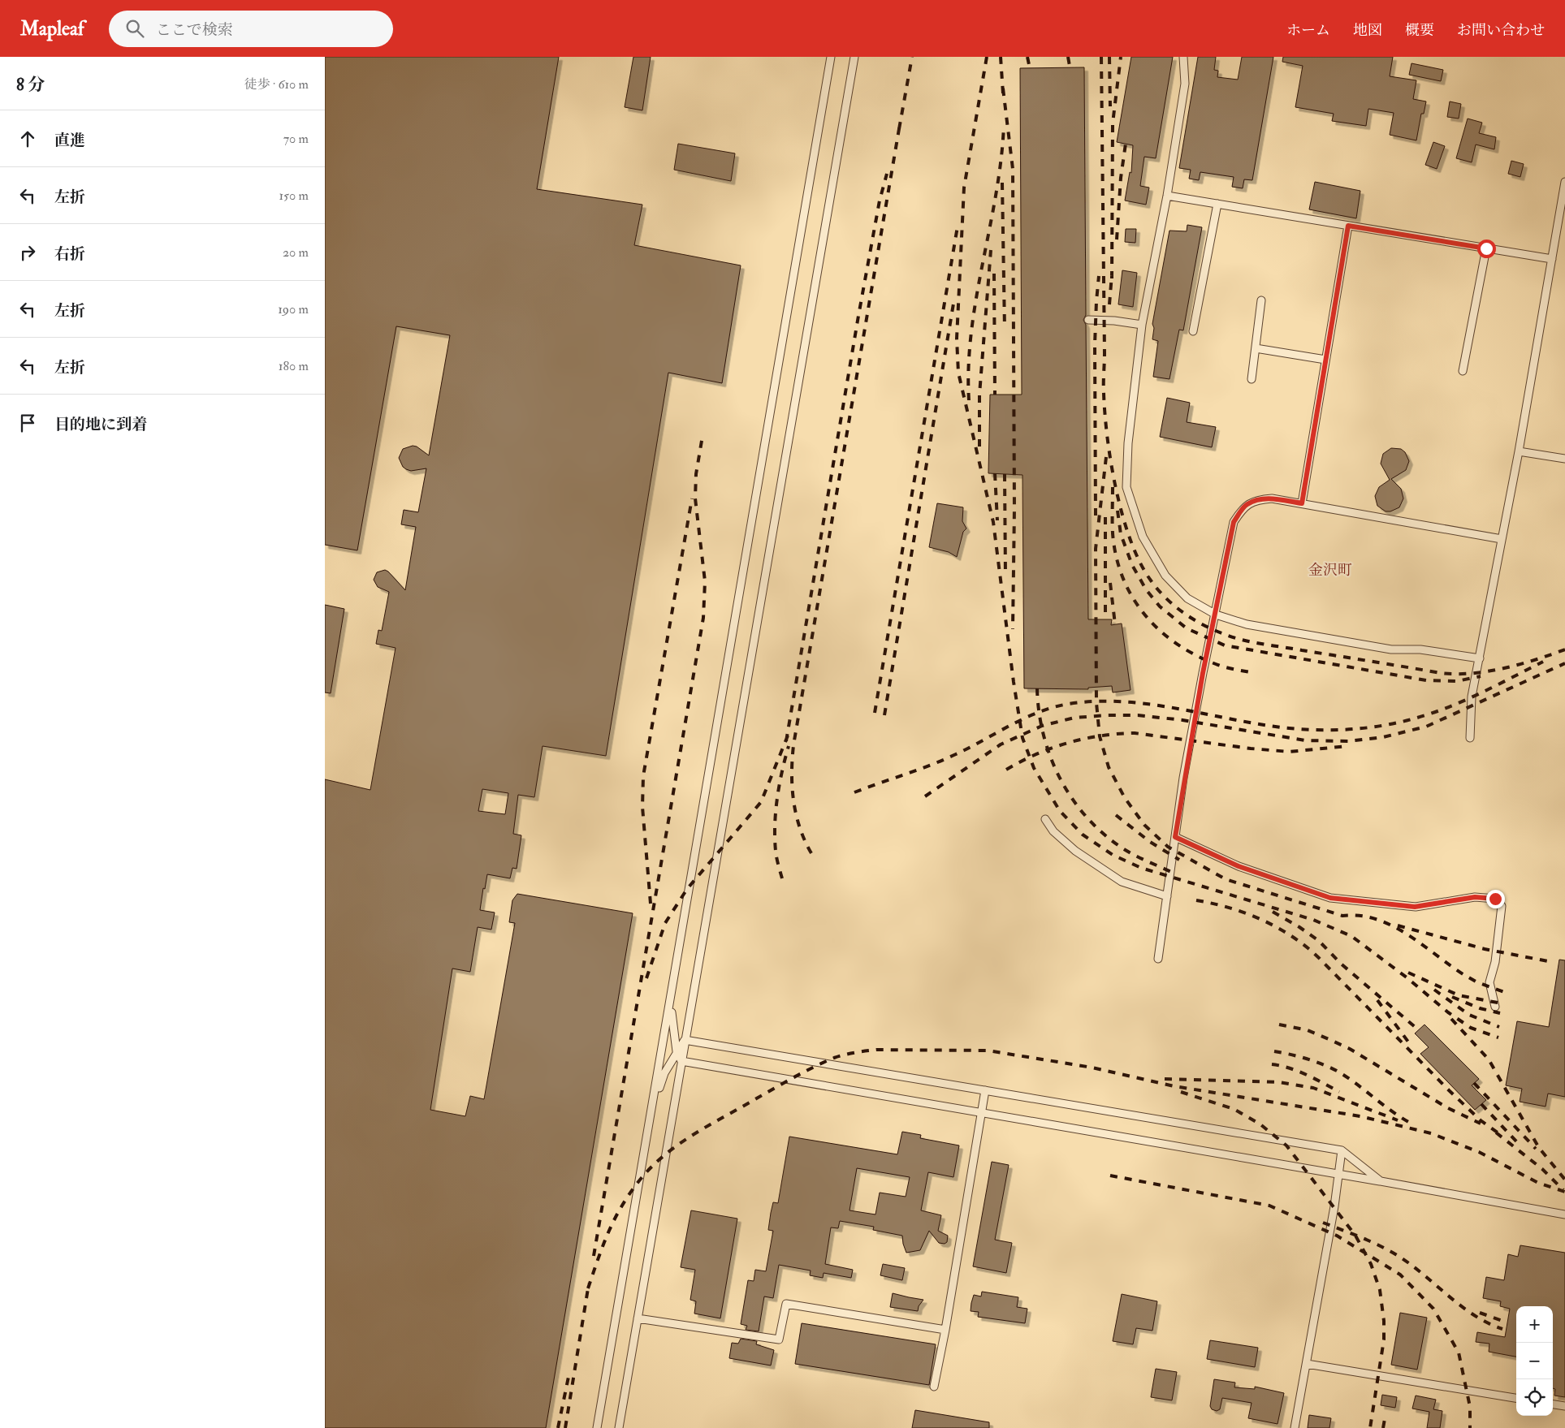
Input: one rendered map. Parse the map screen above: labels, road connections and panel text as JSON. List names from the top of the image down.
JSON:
{
  "districts": ["金沢町"],
  "page": {
    "header": "Mapleaf",
    "search": "ここで検索",
    "nav": [
      "ホーム",
      "地図",
      "概要",
      "お問い合わせ"
    ],
    "heading": ["8 分", "徒歩 · 610 m"],
    "list": [
      ["直進", "70 m"],
      ["左折", "150 m"],
      ["右折", "20 m"],
      ["左折", "190 m"],
      ["左折", "180 m"],
      "目的地に到着"
    ],
    "map_buttons": ["+", "−"]
  }
}
